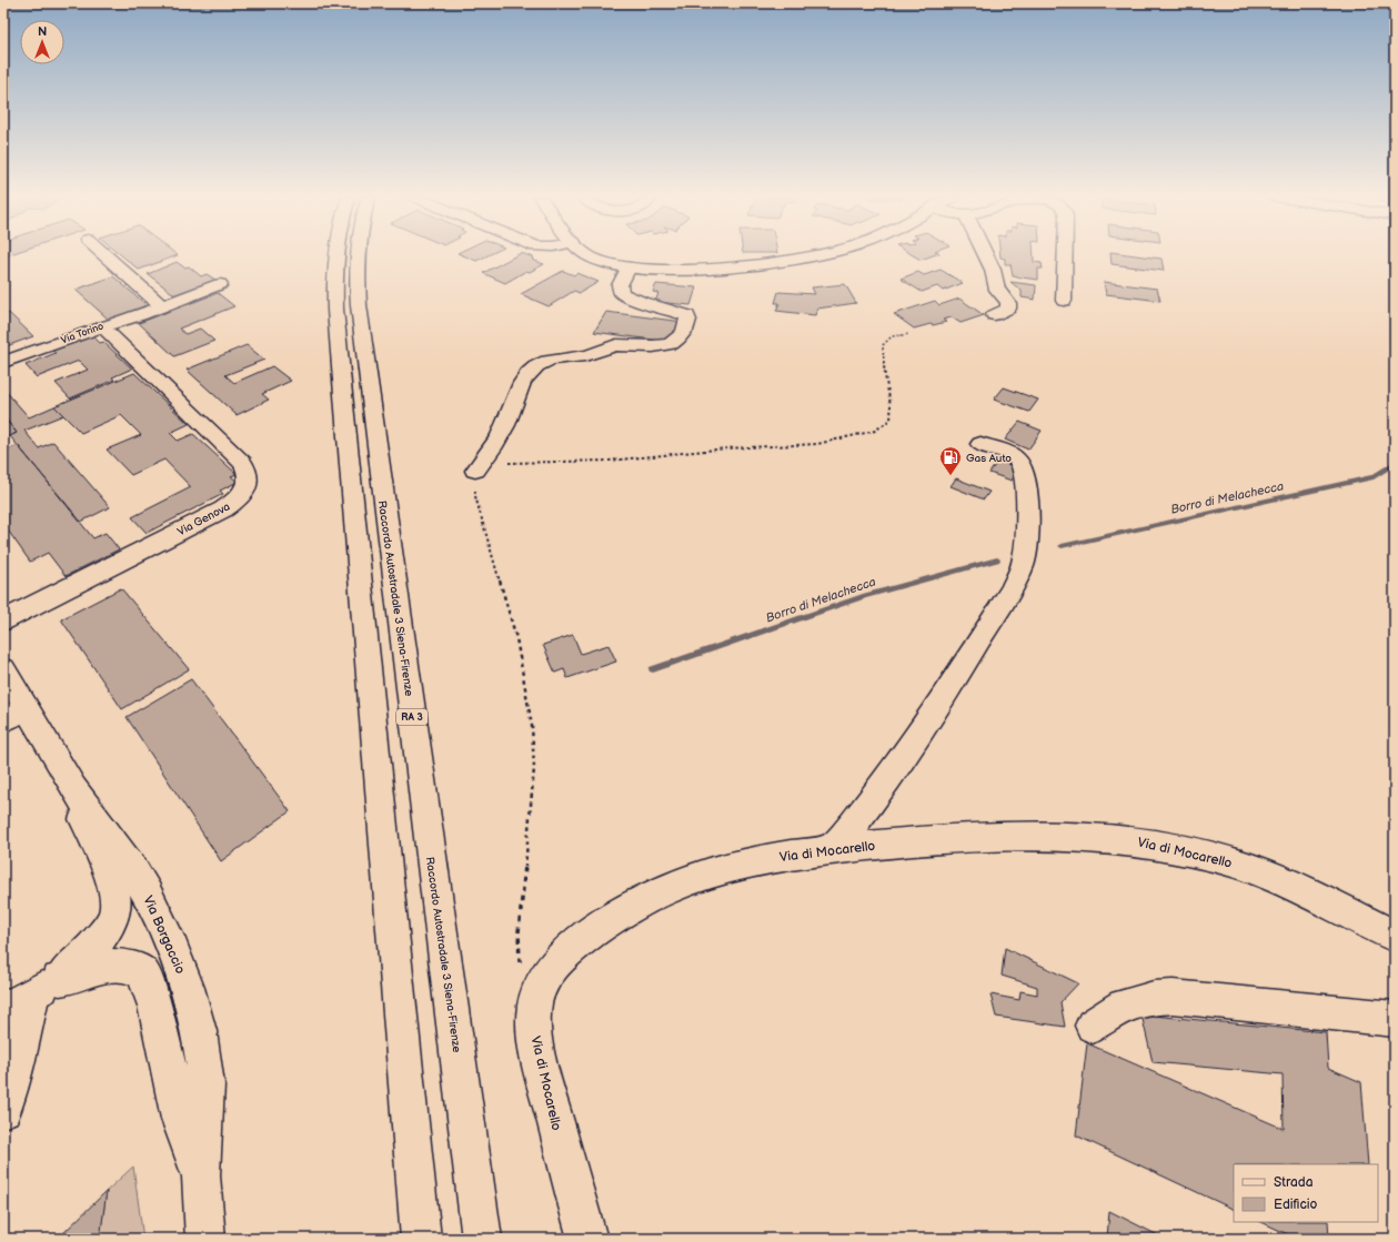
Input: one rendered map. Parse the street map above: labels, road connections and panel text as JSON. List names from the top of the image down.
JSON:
{
  "streets": {
    "main road": [
      "Via Torino",
      "Via Genova",
      "Raccordo Autostradale 3 Siena-Firenze",
      "RA 3",
      "Via di Mocarello",
      "Via Borgaccio"
    ]
  },
  "crossings": [
    ["Via Torino", "Via Genova"]
  ],
  "water": ["Borro di Melachecca"],
  "places": {
    "fuel station": ["Gas Auto"]
  },
  "legend": ["Strada", "Edificio"],
  "north": "top"
}
